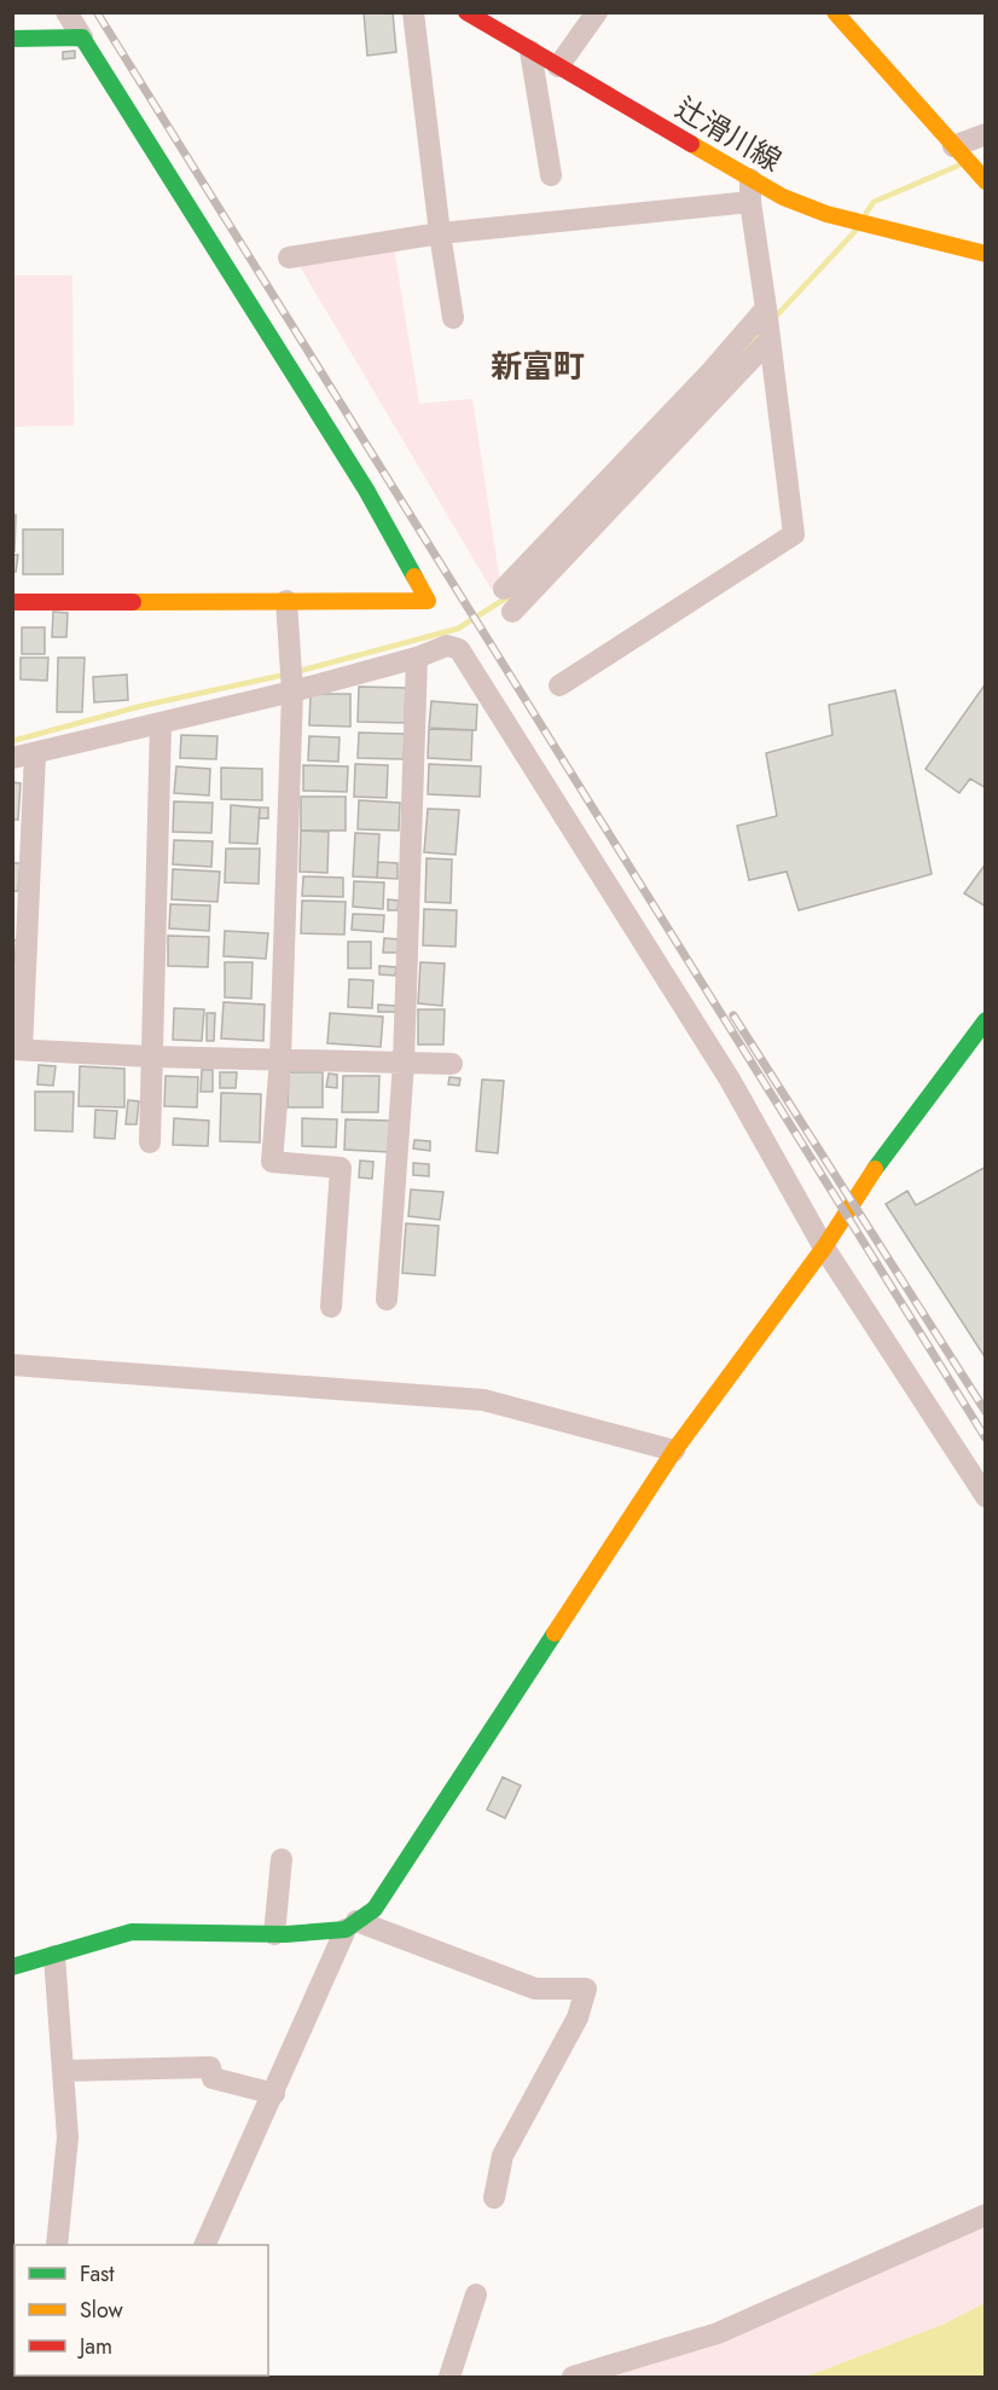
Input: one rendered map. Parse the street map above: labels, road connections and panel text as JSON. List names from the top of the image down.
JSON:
{
  "streets": {
    "street": ["辻滑川線"]
  },
  "districts": ["新富町"],
  "legend": ["Fast", "Slow", "Jam"]
}
